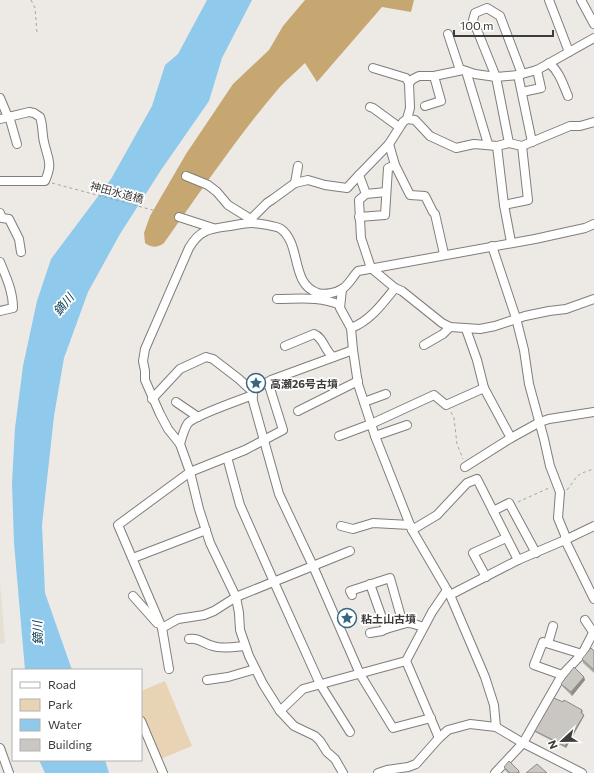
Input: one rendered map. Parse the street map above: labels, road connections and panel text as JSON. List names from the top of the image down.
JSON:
{
  "streets": {
    "path": ["神田水道橋"]
  },
  "water": ["鏑川"],
  "places": {
    "place": ["高瀬26号古墳", "粘土山古墳"]
  },
  "legend": [
    "Road",
    "Park",
    "Water",
    "Building"
  ],
  "scale_bar": "100 m",
  "north": "left"
}
